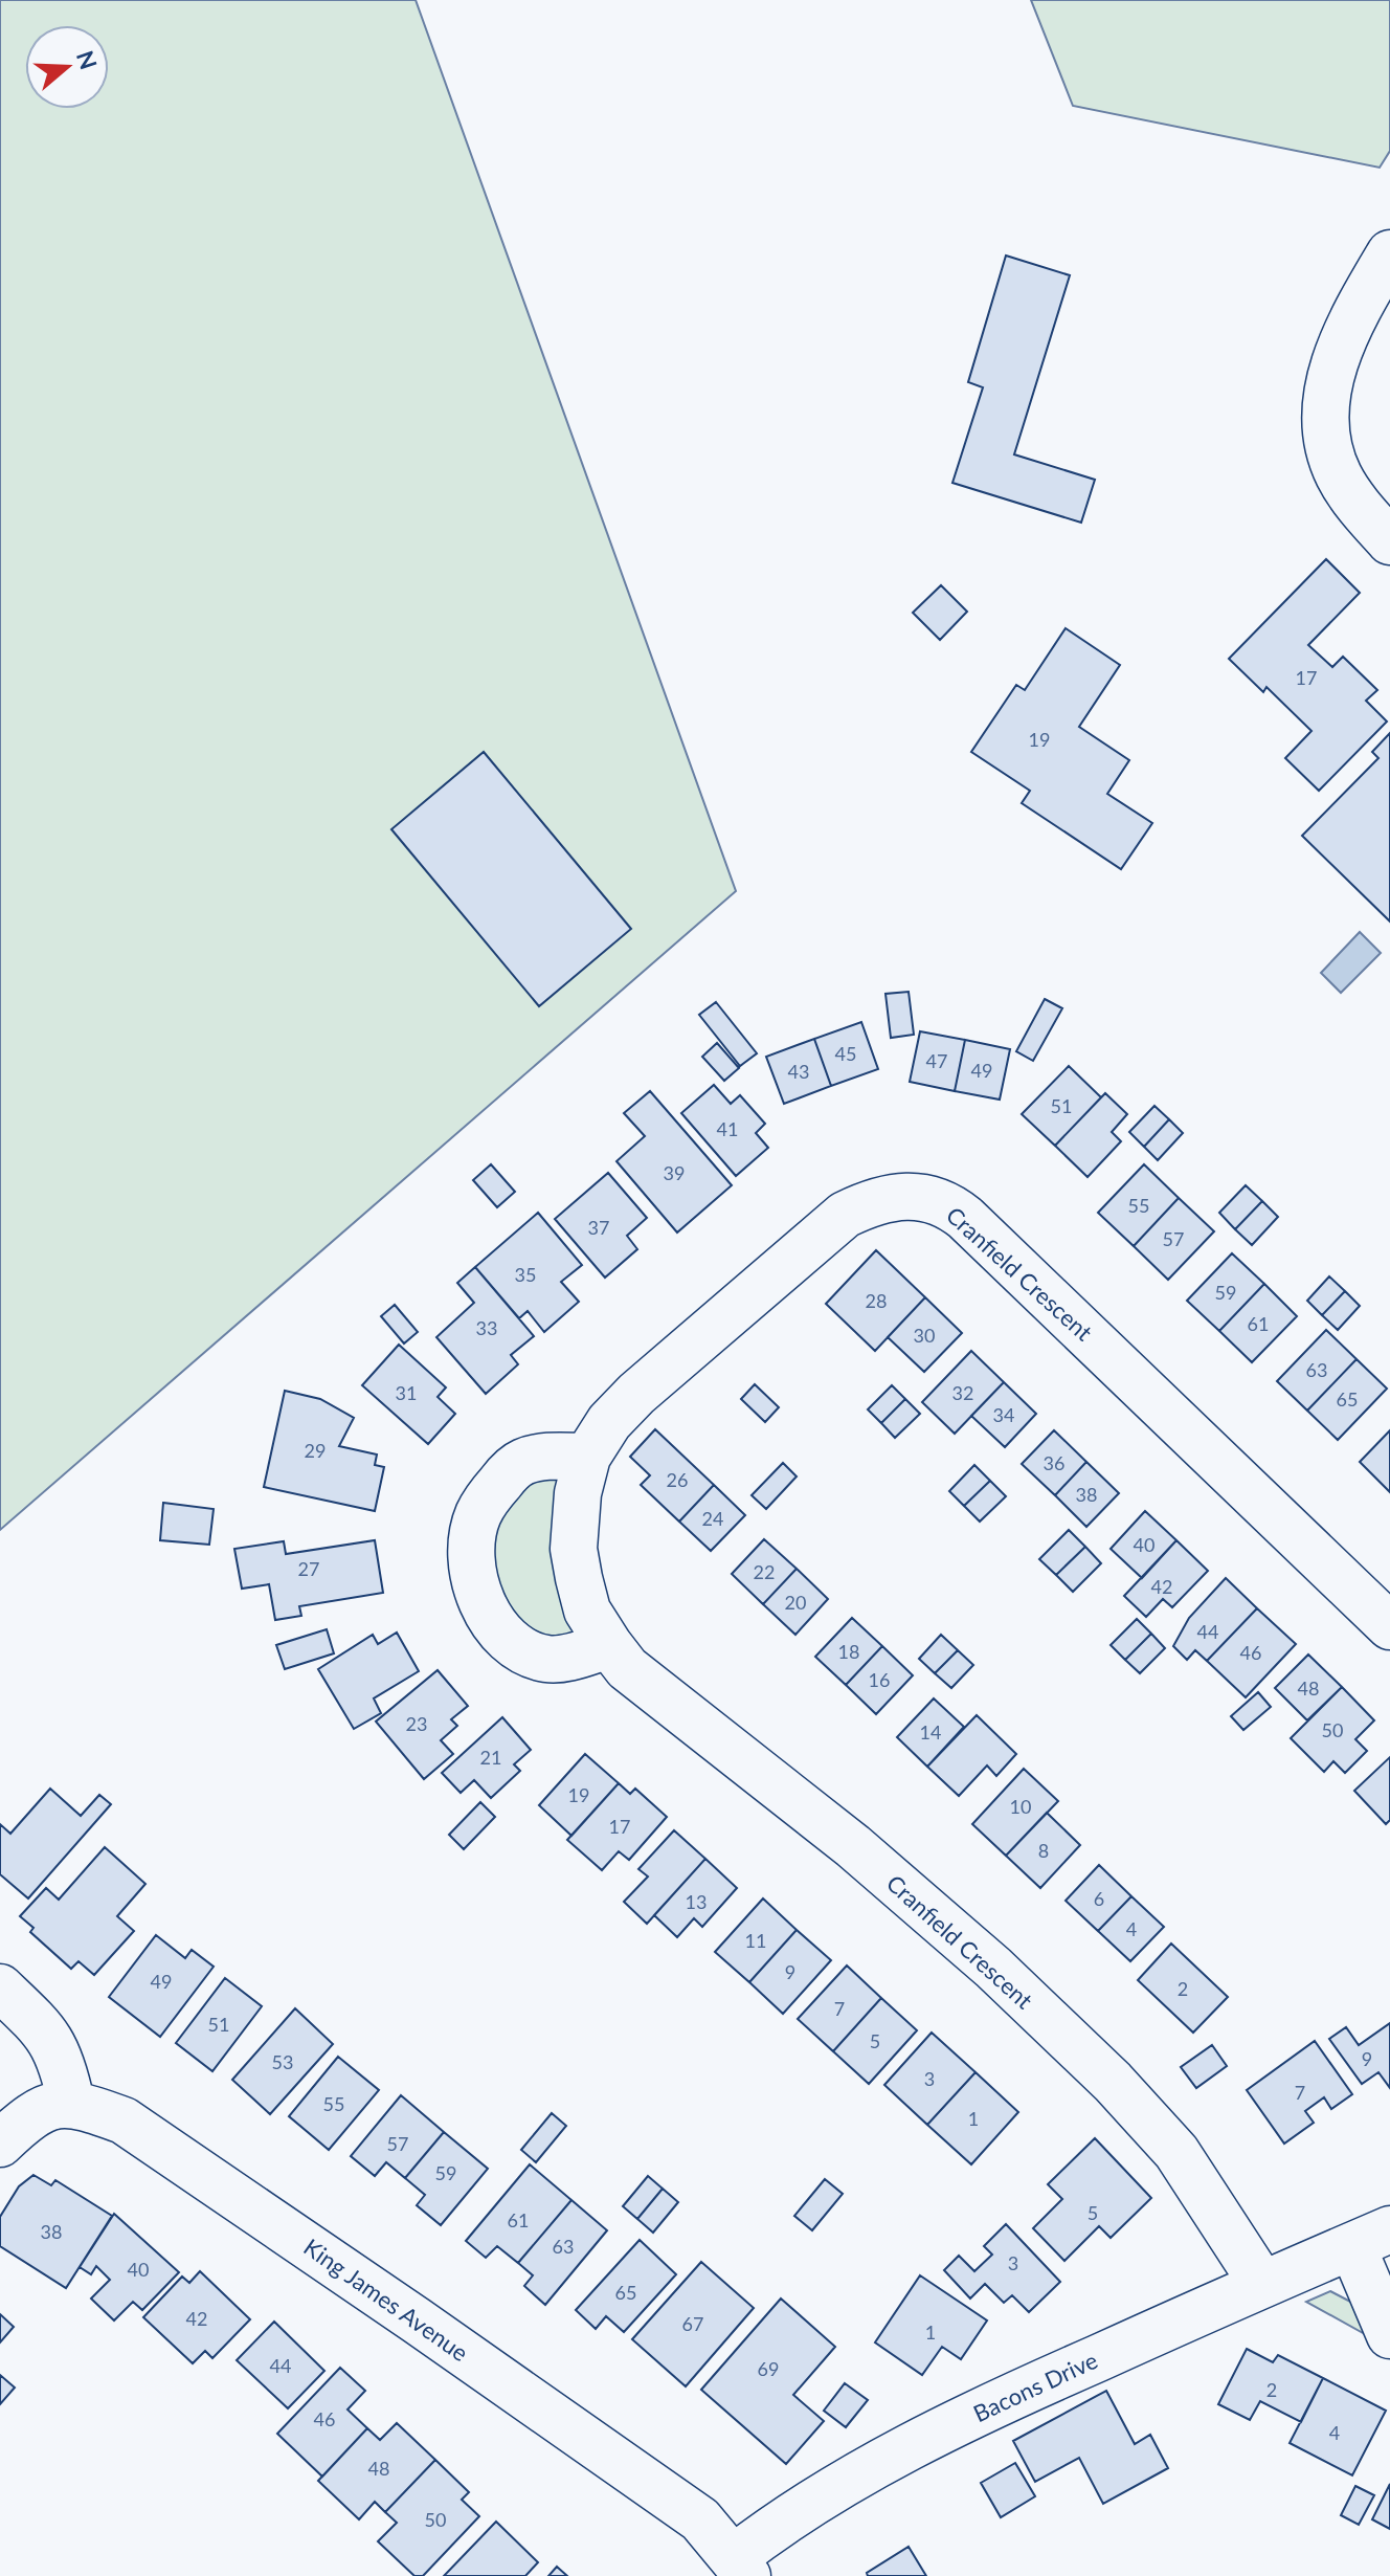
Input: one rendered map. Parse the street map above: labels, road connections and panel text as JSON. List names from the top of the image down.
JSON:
{
  "streets": {
    "street": ["Cranfield Crescent", "King James Avenue", "Bacons Drive"]
  },
  "crossings": [
    ["Cranfield Crescent", "Bacons Drive"],
    ["King James Avenue", "Bacons Drive"]
  ],
  "house_numbers": [
    "17",
    "19",
    "45",
    "47",
    "49",
    "43",
    "51",
    "41",
    "39",
    "55",
    "37",
    "57",
    "35",
    "59",
    "28",
    "61",
    "33",
    "30",
    "63",
    "31",
    "32",
    "65",
    "34",
    "29",
    "36",
    "26",
    "38",
    "24",
    "40",
    "27",
    "22",
    "42",
    "20",
    "44",
    "18",
    "46",
    "16",
    "48",
    "23",
    "50",
    "14",
    "21",
    "19",
    "10",
    "17",
    "8",
    "6",
    "13",
    "4",
    "11",
    "9",
    "49",
    "2",
    "7",
    "51",
    "5",
    "9",
    "53",
    "3",
    "7",
    "55",
    "1",
    "57",
    "59",
    "5",
    "61",
    "38",
    "63",
    "3",
    "40",
    "65",
    "42",
    "67",
    "1",
    "44",
    "69",
    "2",
    "46",
    "4",
    "48",
    "50"
  ],
  "north": "right"
}
